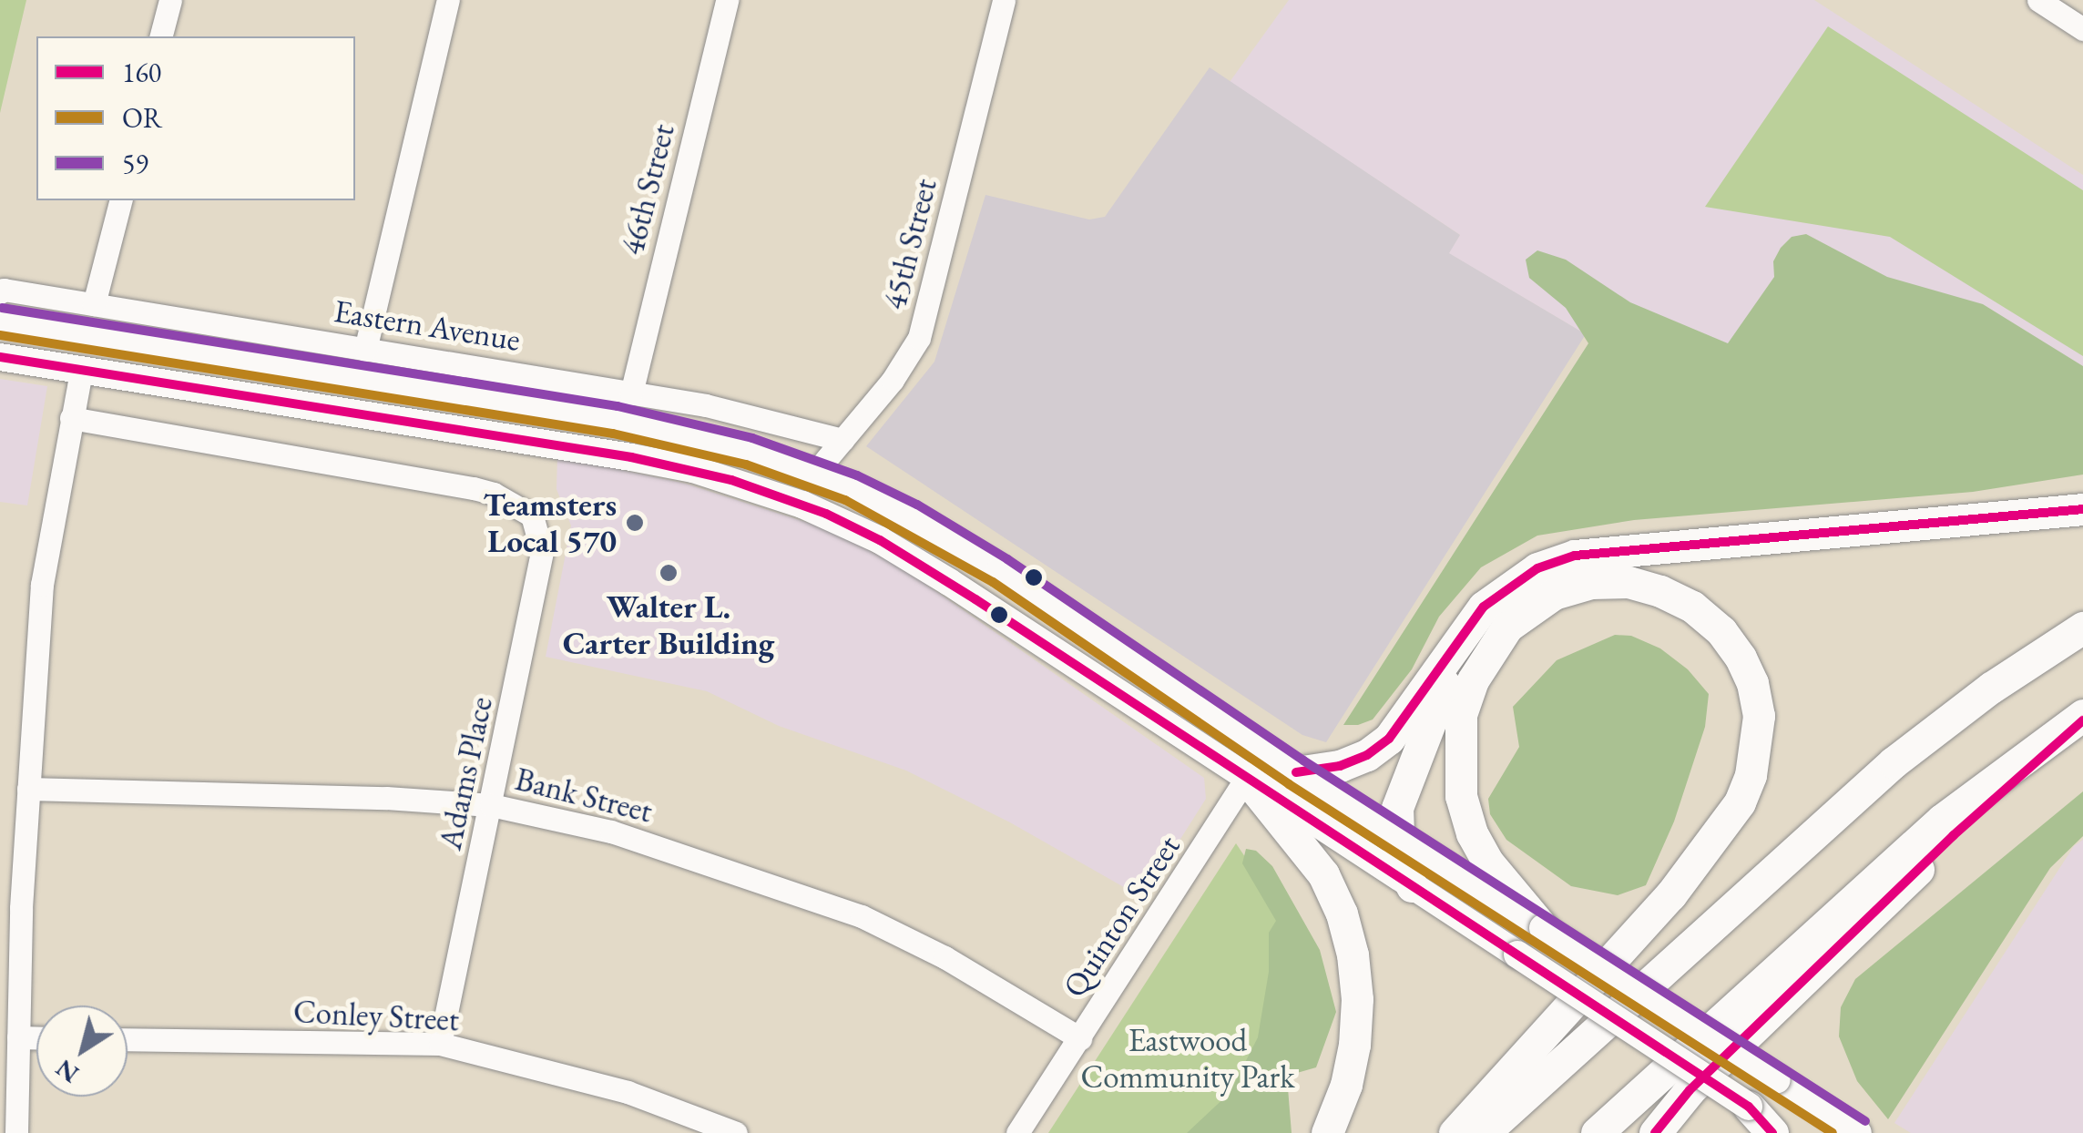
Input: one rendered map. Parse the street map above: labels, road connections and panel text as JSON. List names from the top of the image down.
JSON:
{
  "streets": {
    "main road": ["Eastern Avenue"],
    "street": [
      "46th Street",
      "45th Street",
      "Adams Place",
      "Bank Street",
      "Quinton Street",
      "Conley Street"
    ]
  },
  "crossings": [
    ["46th Street", "Eastern Avenue"],
    ["45th Street", "Eastern Avenue"],
    ["Adams Place", "Bank Street"],
    ["Adams Place", "Conley Street"],
    ["Bank Street", "Quinton Street"]
  ],
  "parks": ["Eastwood Community Park"],
  "places": ["Teamsters Local 570", "Walter L. Carter Building"],
  "lines": ["transit line 59", "transit line OR", "transit line 160"],
  "legend": ["160", "OR", "59"],
  "north": "bottom left"
}
